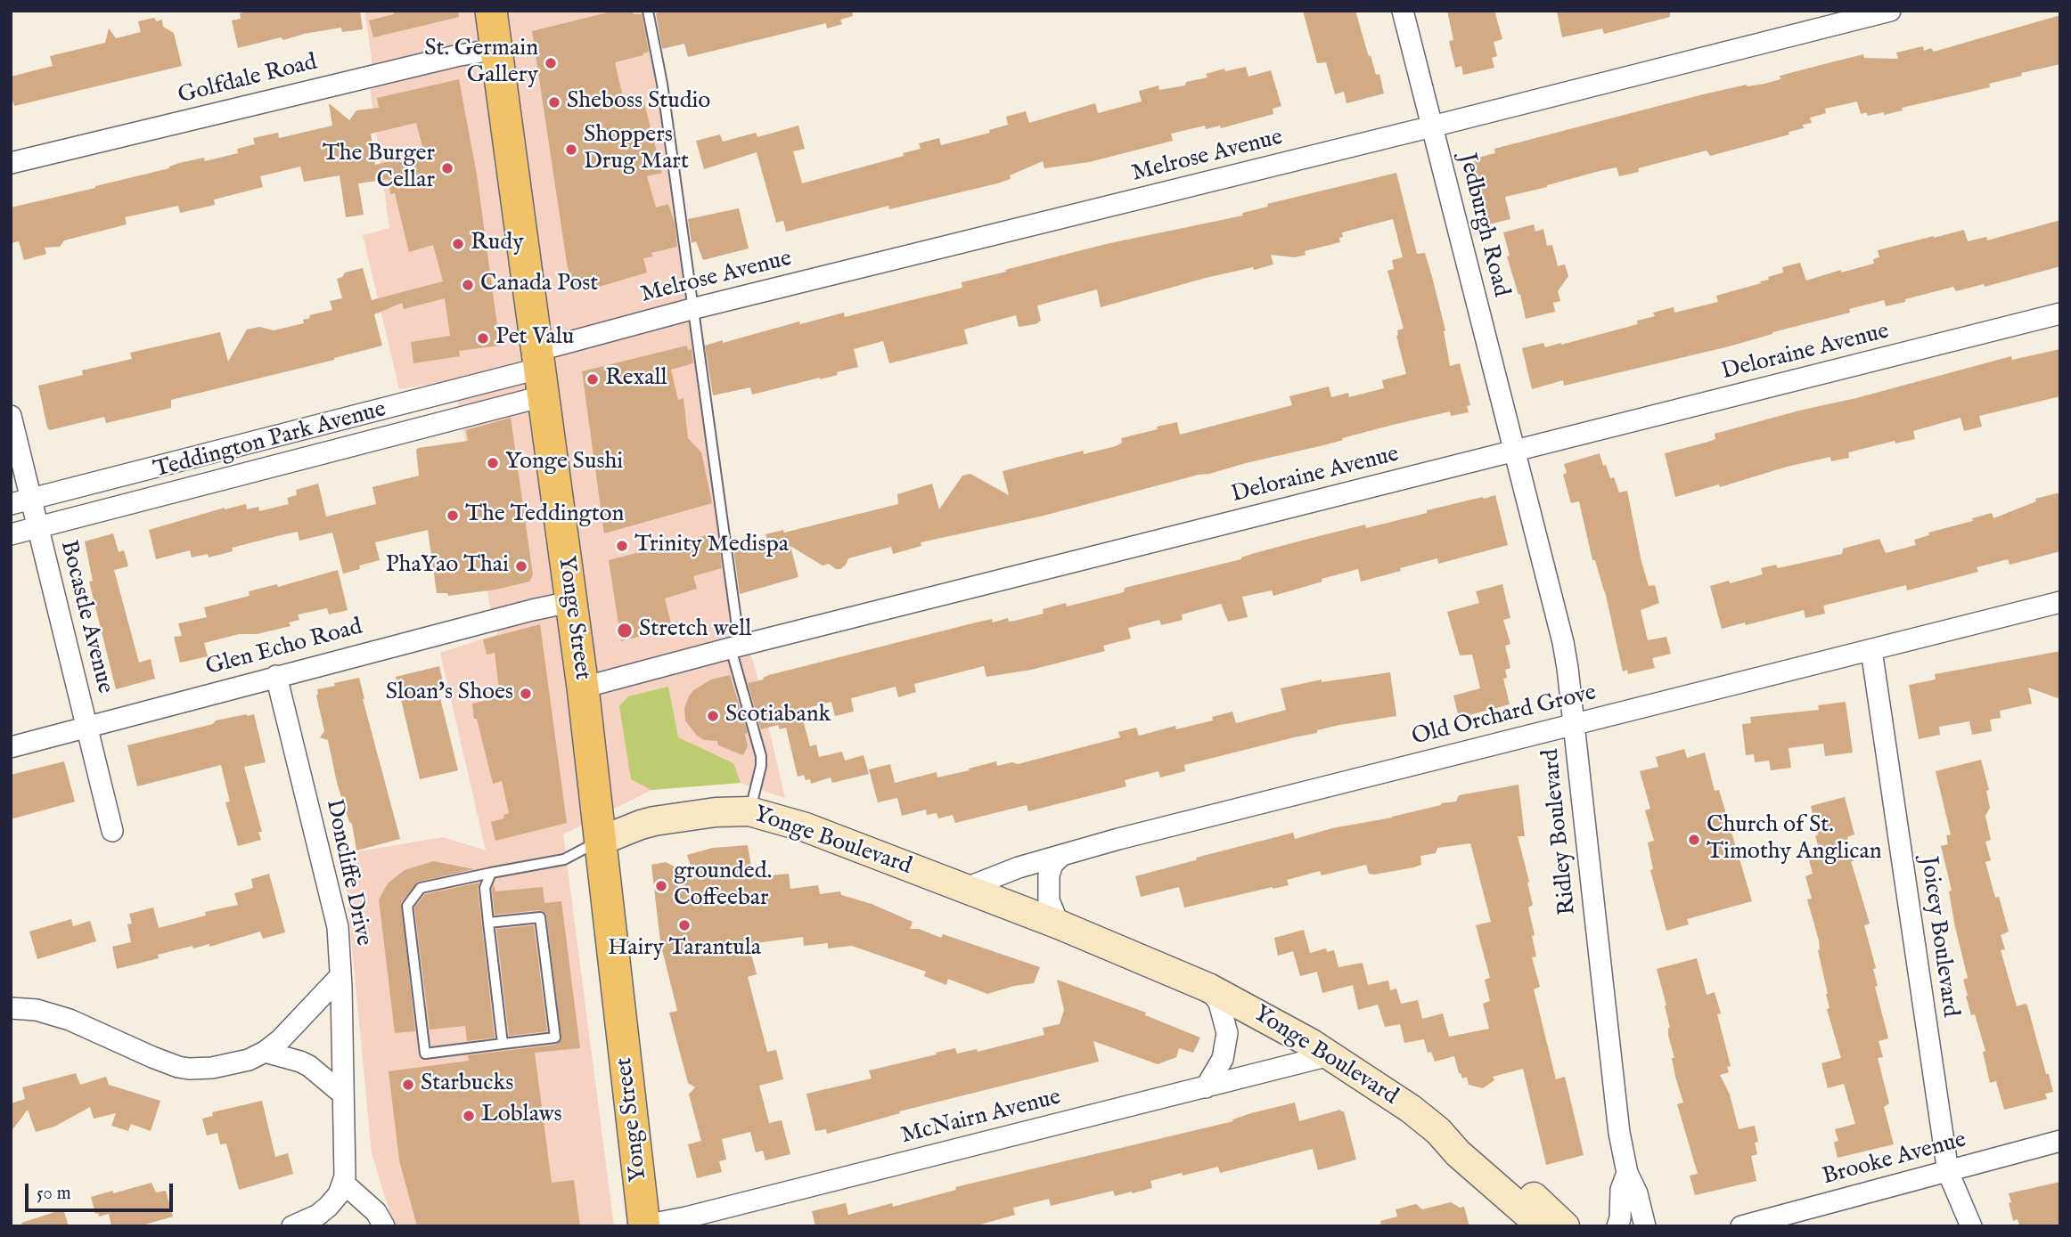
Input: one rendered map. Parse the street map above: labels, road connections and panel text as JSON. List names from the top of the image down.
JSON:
{
  "streets": {
    "main road": ["Yonge Street"],
    "street": [
      "Golfdale Road",
      "Melrose Avenue",
      "Jedburgh Road",
      "Deloraine Avenue",
      "Teddington Park Avenue",
      "Bocastle Avenue",
      "Glen Echo Road",
      "Old Orchard Grove",
      "Ridley Boulevard",
      "Yonge Boulevard",
      "Doncliffe Drive",
      "Joicey Boulevard",
      "McNairn Avenue",
      "Brooke Avenue"
    ]
  },
  "crossings": [
    ["Golfdale Road", "Yonge Street"],
    ["Melrose Avenue", "Jedburgh Road"],
    ["Melrose Avenue", "Teddington Park Avenue"],
    ["Melrose Avenue", "Yonge Street"],
    ["Jedburgh Road", "Deloraine Avenue"],
    ["Jedburgh Road", "Ridley Boulevard"],
    ["Deloraine Avenue", "Yonge Street"],
    ["Deloraine Avenue", "Ridley Boulevard"],
    ["Teddington Park Avenue", "Bocastle Avenue"],
    ["Teddington Park Avenue", "Yonge Street"],
    ["Bocastle Avenue", "Glen Echo Road"],
    ["Yonge Street", "Glen Echo Road"],
    ["Yonge Street", "Yonge Boulevard"],
    ["Yonge Street", "McNairn Avenue"],
    ["Glen Echo Road", "Doncliffe Drive"],
    ["Old Orchard Grove", "Ridley Boulevard"],
    ["Old Orchard Grove", "Yonge Boulevard"],
    ["Old Orchard Grove", "Joicey Boulevard"],
    ["Yonge Boulevard", "McNairn Avenue"],
    ["Joicey Boulevard", "Brooke Avenue"]
  ],
  "places": [
    "St. Germain Gallery",
    "Sheboss Studio",
    "Shoppers Drug Mart",
    "The Burger Cellar",
    "Rudy",
    "Canada Post",
    "Pet Valu",
    "Rexall",
    "Yonge Sushi",
    "The Teddington",
    "Trinity Medispa",
    "PhaYao Thai",
    "Stretch well",
    "Sloan's Shoes",
    "Scotiabank",
    "Church of St. Timothy Anglican",
    "grounded. Coffeebar",
    "Hairy Tarantula",
    "Starbucks",
    "Loblaws"
  ],
  "scale_bar": "50 m"
}
